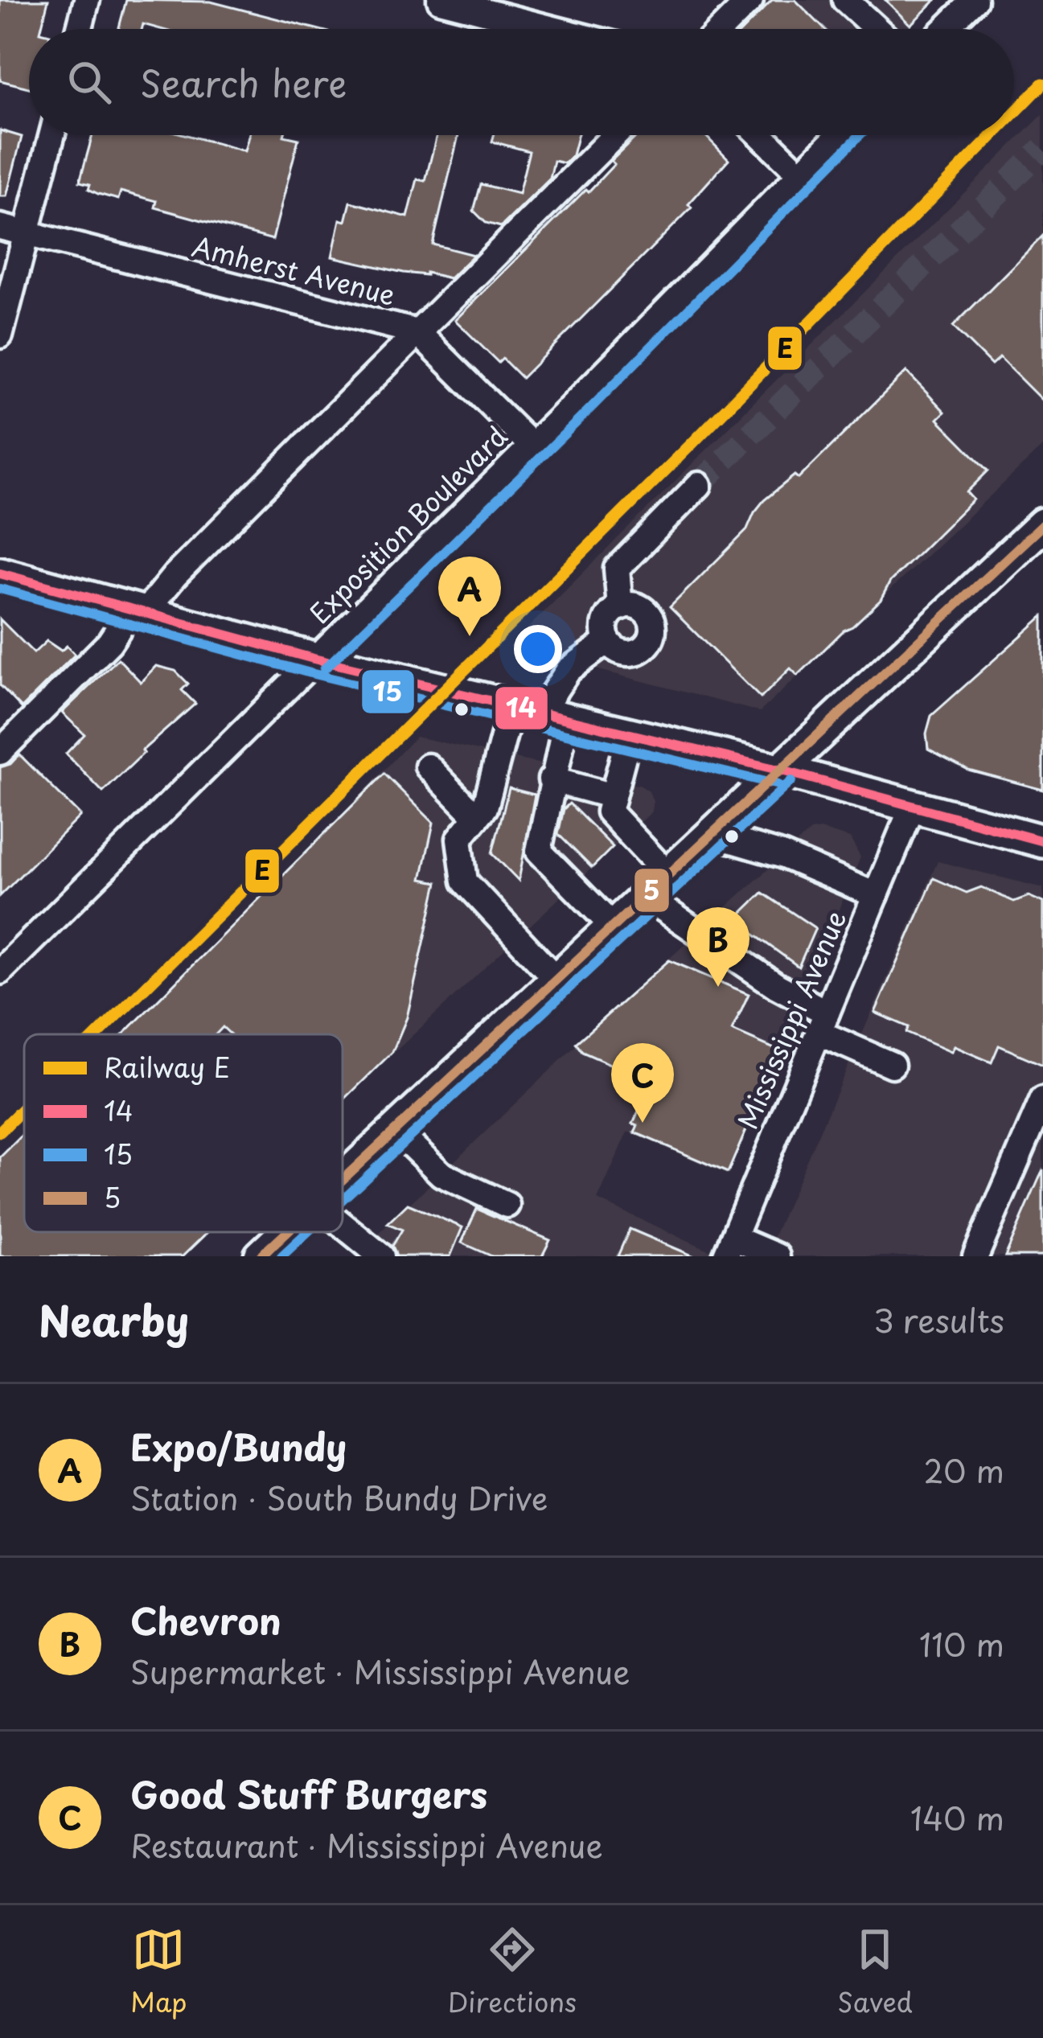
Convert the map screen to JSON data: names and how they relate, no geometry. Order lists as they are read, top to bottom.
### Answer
{
  "streets": {
    "street": ["Amherst Avenue", "Exposition Boulevard", "Mississippi Avenue"]
  },
  "crossings": [
    ["Amherst Avenue", "Exposition Boulevard"]
  ],
  "lines": [
    "rail line E",
    "transit line 15",
    "transit line 5",
    "transit line 14"
  ],
  "legend": [
    "Railway E",
    "14",
    "15",
    "5"
  ],
  "page": {
    "search": "Search here",
    "pins": ["A", "B", "C"],
    "heading": ["Nearby", "3 results"],
    "list": [
      {
        "mark": "A",
        "name": "Expo/Bundy",
        "note": "Station · South Bundy Drive",
        "value": "20 m"
      },
      {
        "mark": "B",
        "name": "Chevron",
        "note": "Supermarket · Mississippi Avenue",
        "value": "110 m"
      },
      {
        "mark": "C",
        "name": "Good Stuff Burgers",
        "note": "Restaurant · Mississippi Avenue",
        "value": "140 m"
      }
    ],
    "nav": ["Map", "Directions", "Saved"]
  }
}
